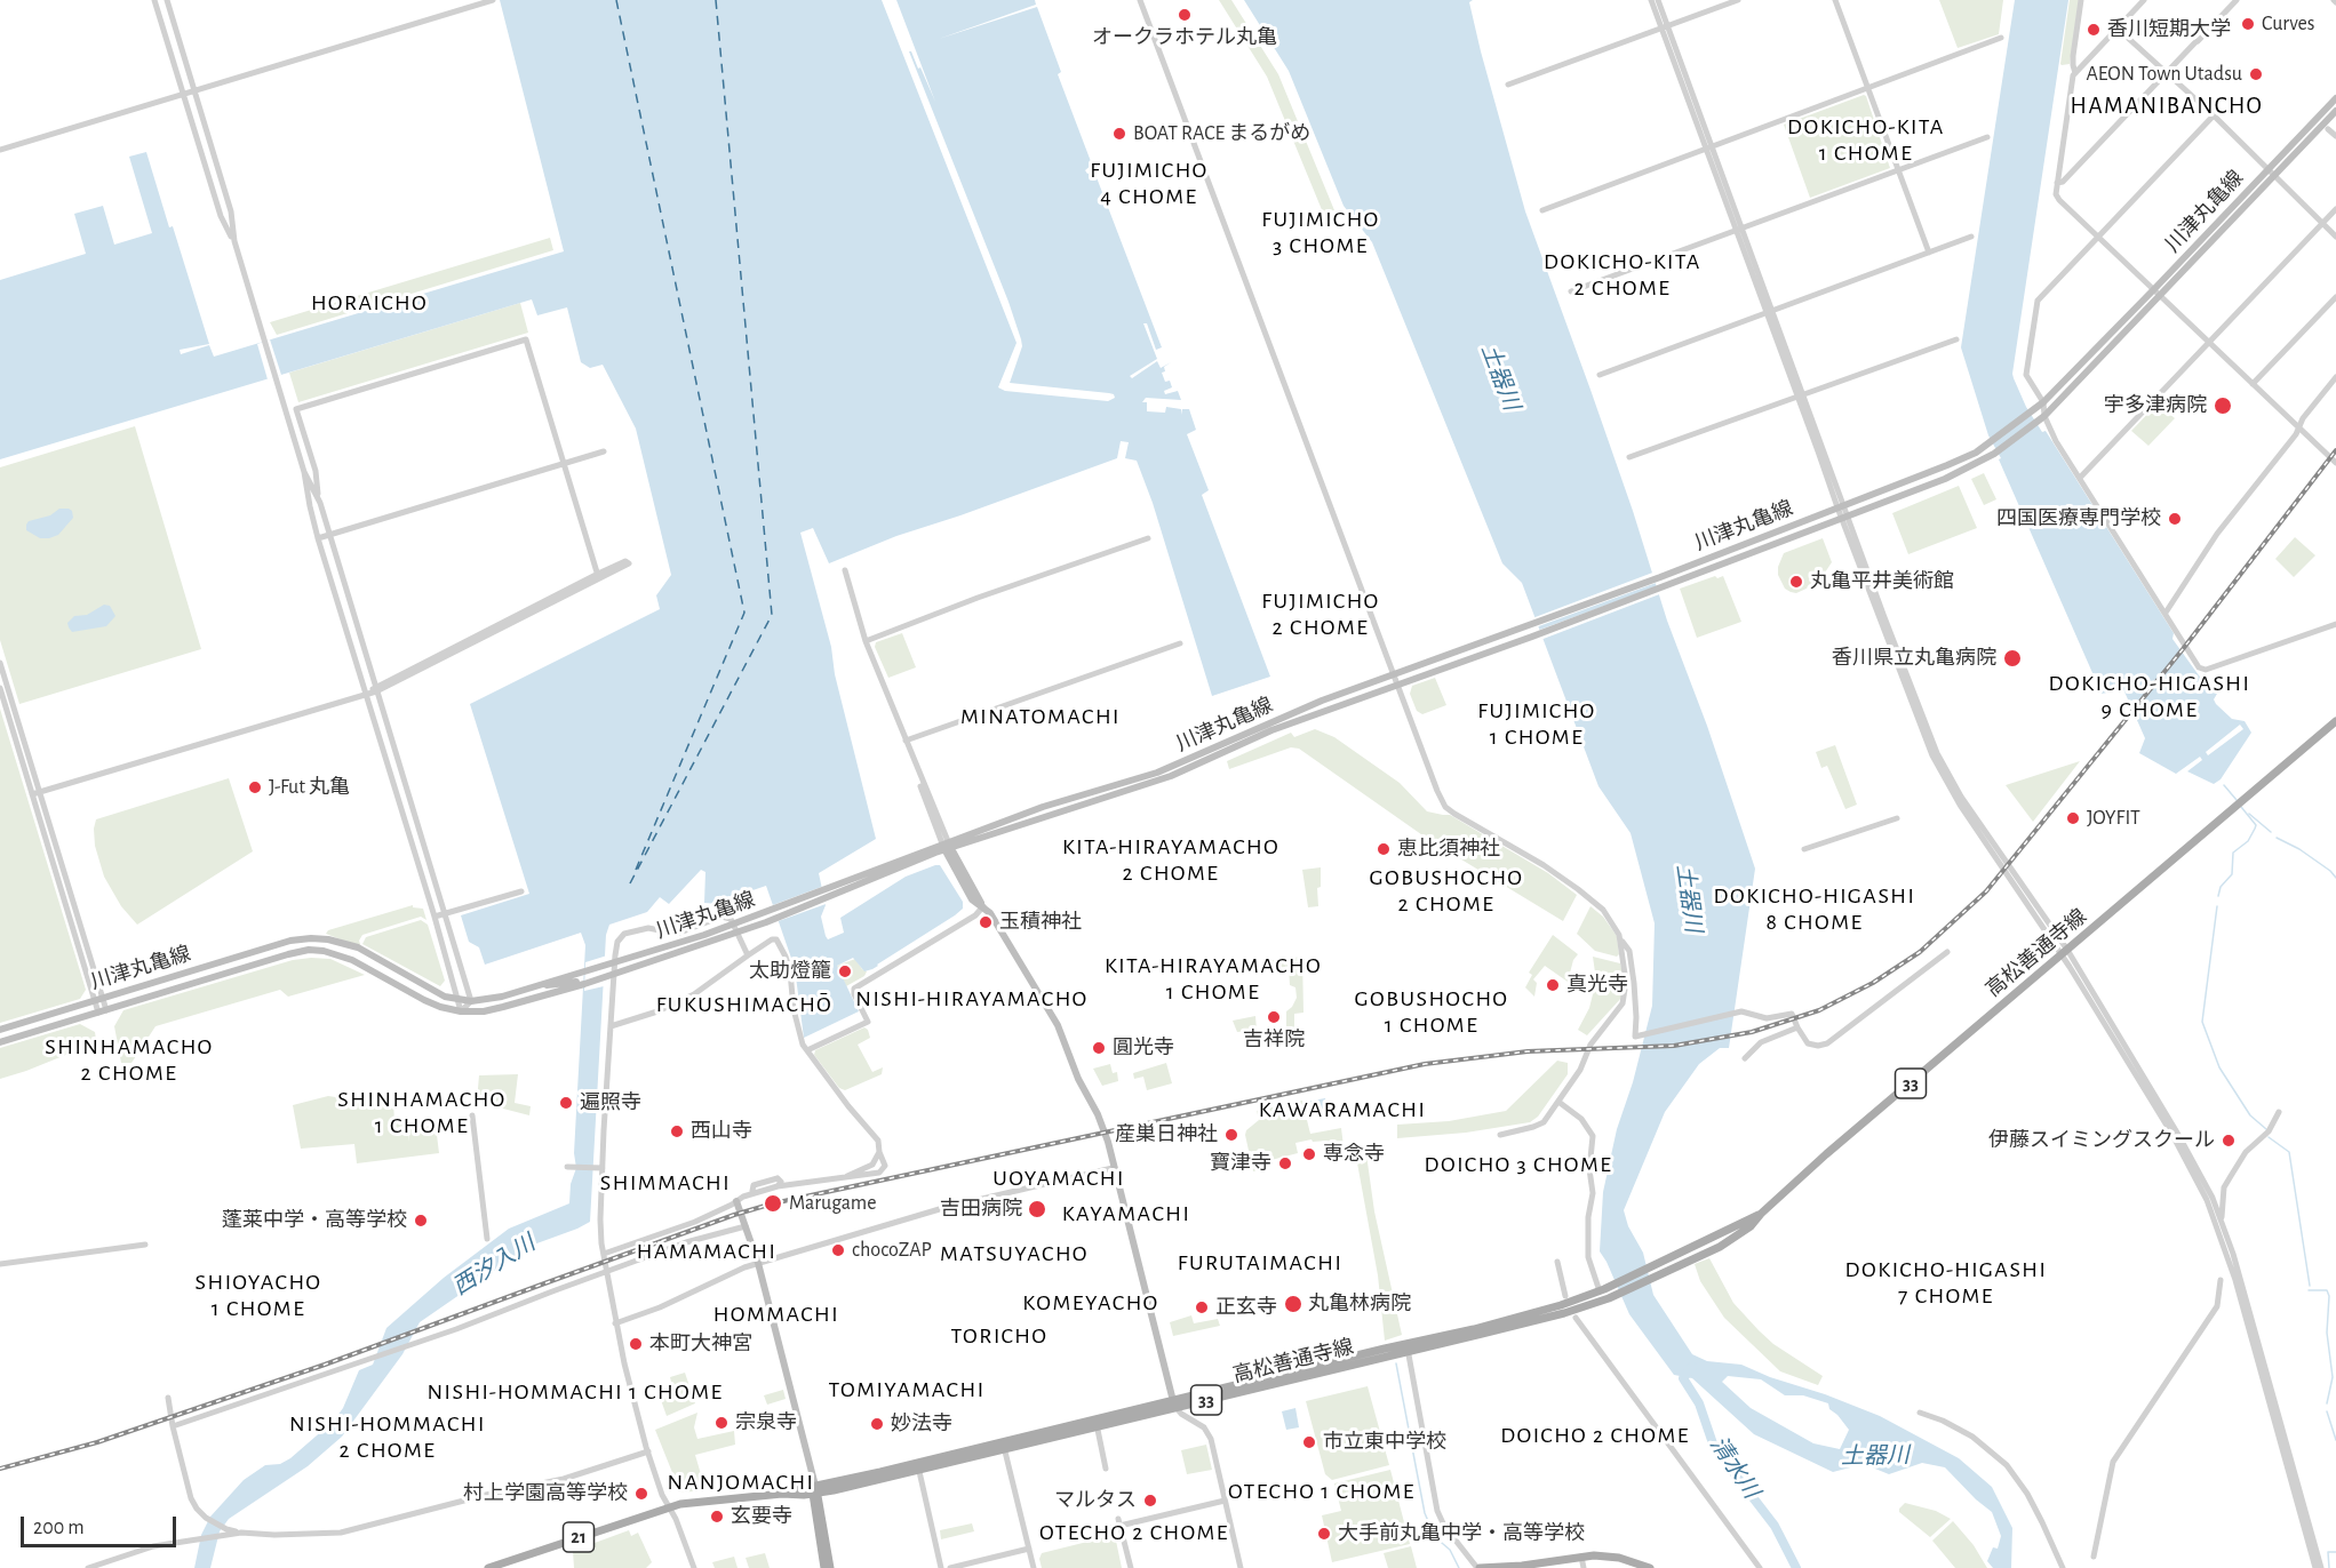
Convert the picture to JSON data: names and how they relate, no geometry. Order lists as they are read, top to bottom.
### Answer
{
  "streets": {
    "main road": [
      "川津丸亀線",
      "高松善通寺線",
      "33",
      "21"
    ]
  },
  "crossings": [
    ["高松善通寺線", "21"]
  ],
  "districts": [
    "HAMANIBANCHO",
    "DOKICHO-KITA 1 CHOME",
    "FUJIMICHO 4 CHOME",
    "FUJIMICHO 3 CHOME",
    "DOKICHO-KITA 2 CHOME",
    "HORAICHO",
    "FUJIMICHO 2 CHOME",
    "DOKICHO-HIGASHI 9 CHOME",
    "FUJIMICHO 1 CHOME",
    "MINATOMACHI",
    "KITA-HIRAYAMACHO 2 CHOME",
    "GOBUSHOCHO 2 CHOME",
    "DOKICHO-HIGASHI 8 CHOME",
    "KITA-HIRAYAMACHO 1 CHOME",
    "NISHI-HIRAYAMACHO",
    "GOBUSHOCHO 1 CHOME",
    "FUKUSHIMACHŌ",
    "SHINHAMACHO 2 CHOME",
    "SHINHAMACHO 1 CHOME",
    "KAWARAMACHI",
    "DOICHO 3 CHOME",
    "UOYAMACHI",
    "SHIMMACHI",
    "KAYAMACHI",
    "HAMAMACHI",
    "MATSUYACHO",
    "FURUTAIMACHI",
    "DOKICHO-HIGASHI 7 CHOME",
    "SHIOYACHO 1 CHOME",
    "KOMEYACHO",
    "HOMMACHI",
    "TORICHO",
    "TOMIYAMACHI",
    "NISHI-HOMMACHI 1 CHOME",
    "NISHI-HOMMACHI 2 CHOME",
    "DOICHO 2 CHOME",
    "NANJOMACHI",
    "OTECHO 1 CHOME",
    "OTECHO 2 CHOME"
  ],
  "water": ["土器川", "西汐入川", "清水川"],
  "places": [
    "オークラホテル丸亀",
    "Curves",
    "香川短期大学",
    "AEON Town Utadsu",
    "BOAT RACE まるがめ",
    "宇多津病院",
    "四国医療専門学校",
    "丸亀平井美術館",
    "香川県立丸亀病院",
    "J-Fut 丸亀",
    "JOYFIT",
    "恵比須神社",
    "玉積神社",
    "太助燈籠",
    "真光寺",
    "吉祥院",
    "圓光寺",
    "遍照寺",
    "西山寺",
    "産巣日神社",
    "伊藤スイミングスクール",
    "専念寺",
    "寶津寺",
    "Marugame",
    "吉田病院",
    "蓬莱中学・高等学校",
    "chocoZAP",
    "丸亀林病院",
    "正玄寺",
    "本町大神宮",
    "宗泉寺",
    "妙法寺",
    "市立東中学校",
    "村上学園高等学校",
    "マルタス",
    "玄要寺",
    "大手前丸亀中学・高等学校"
  ],
  "scale_bar": "200 m"
}
